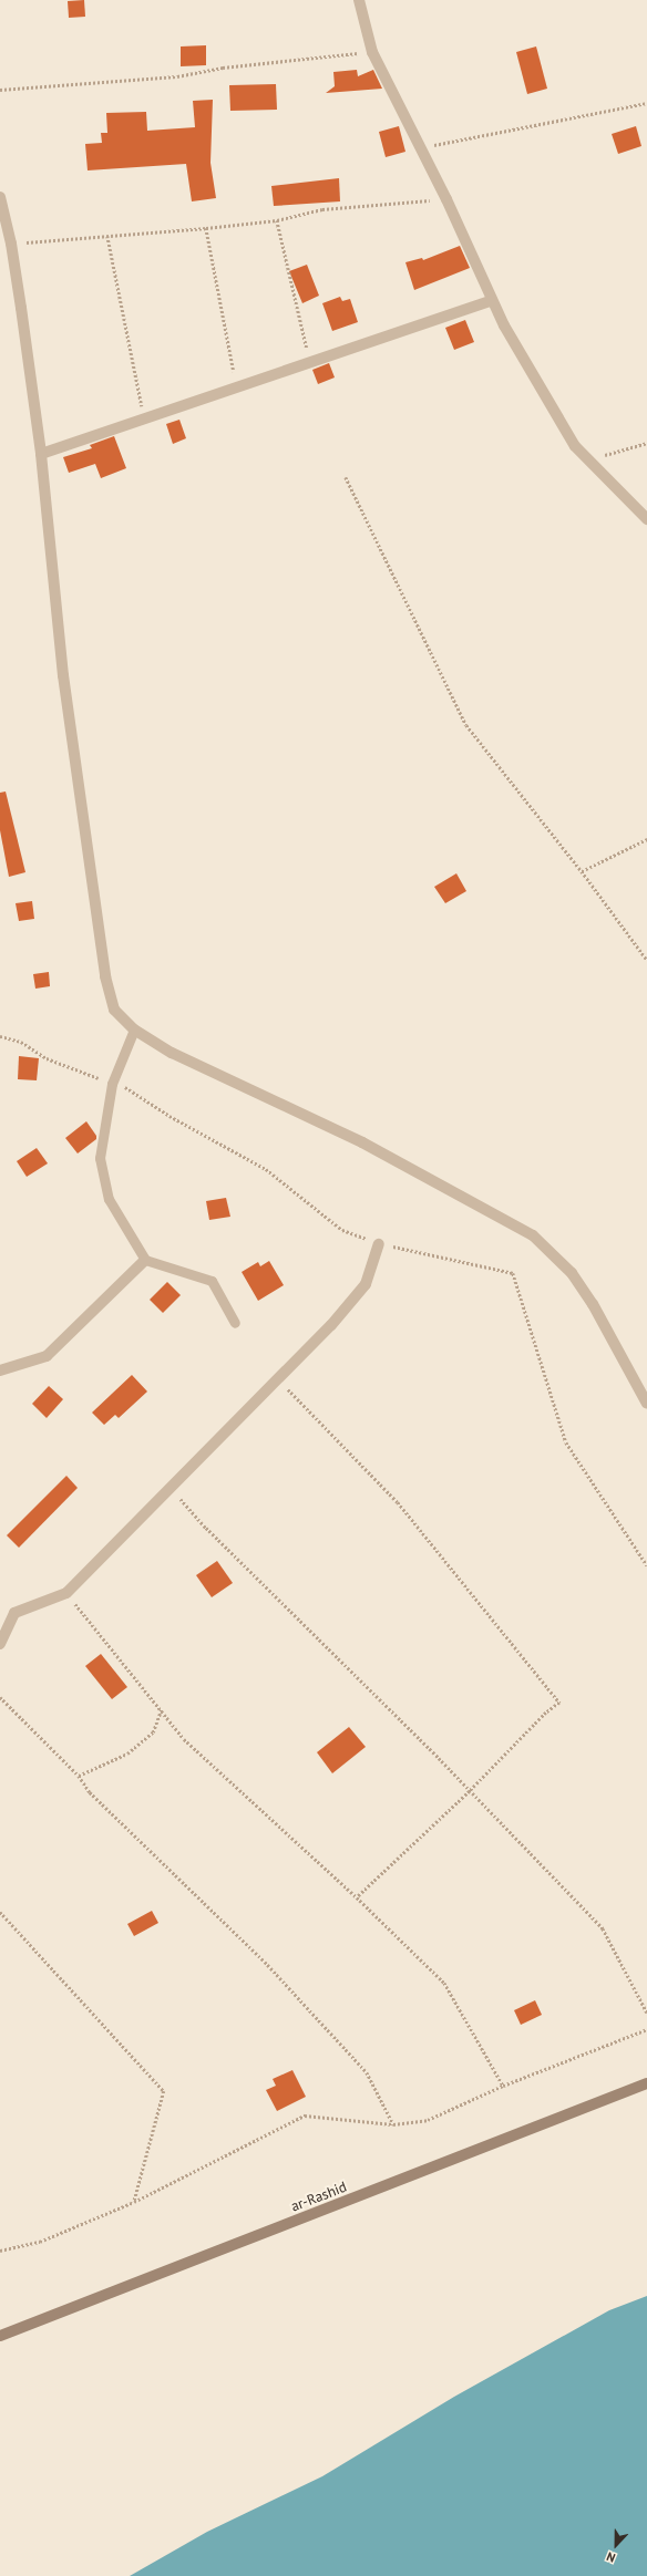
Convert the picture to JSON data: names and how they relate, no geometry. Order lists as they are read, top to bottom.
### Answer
{
  "streets": {
    "main road": ["ar-Rashid"]
  },
  "north": "bottom"
}
